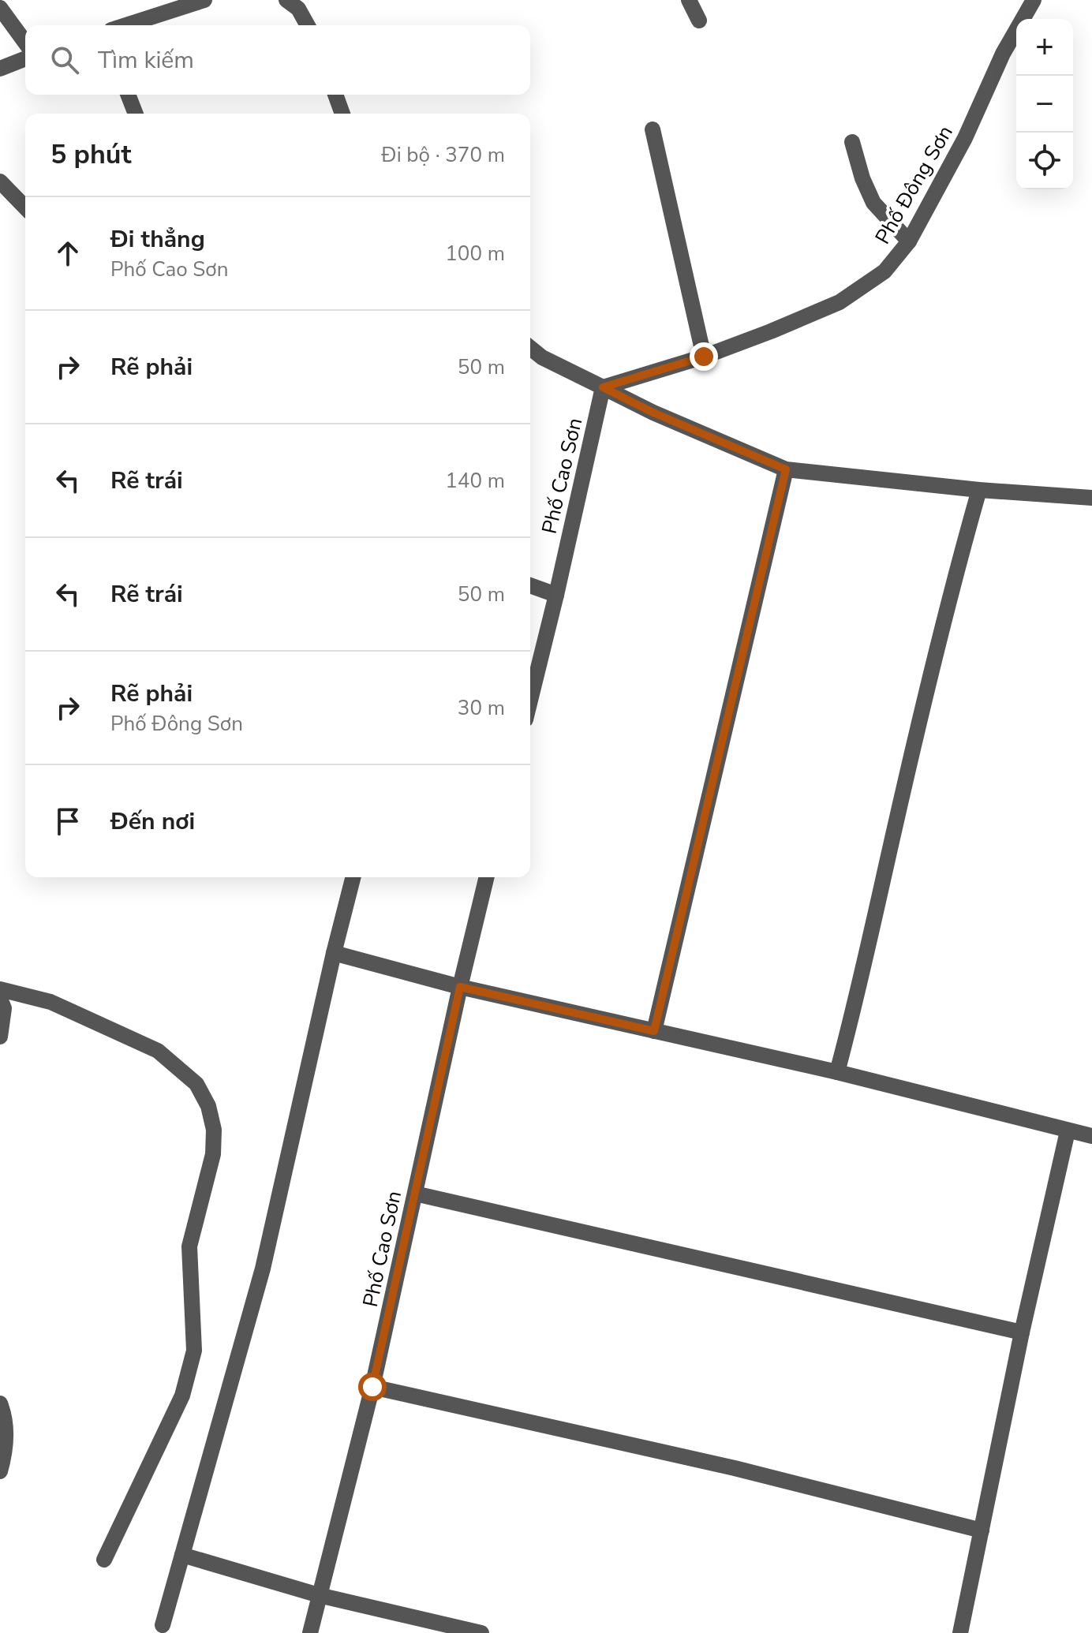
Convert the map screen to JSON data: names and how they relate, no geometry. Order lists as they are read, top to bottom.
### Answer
{
  "streets": {
    "street": ["Phố Đông Sơn", "Phố Cao Sơn"]
  },
  "crossings": [
    ["Phố Đông Sơn", "Phố Cao Sơn"]
  ],
  "page": {
    "map_buttons": ["+", "−"],
    "search": "Tìm kiếm",
    "heading": ["5 phút", "Đi bộ · 370 m"],
    "list": [
      ["Đi thẳng", "Phố Cao Sơn", "100 m"],
      ["Rẽ phải", "50 m"],
      ["Rẽ trái", "140 m"],
      ["Rẽ trái", "50 m"],
      ["Rẽ phải", "Phố Đông Sơn", "30 m"],
      "Đến nơi"
    ]
  }
}
